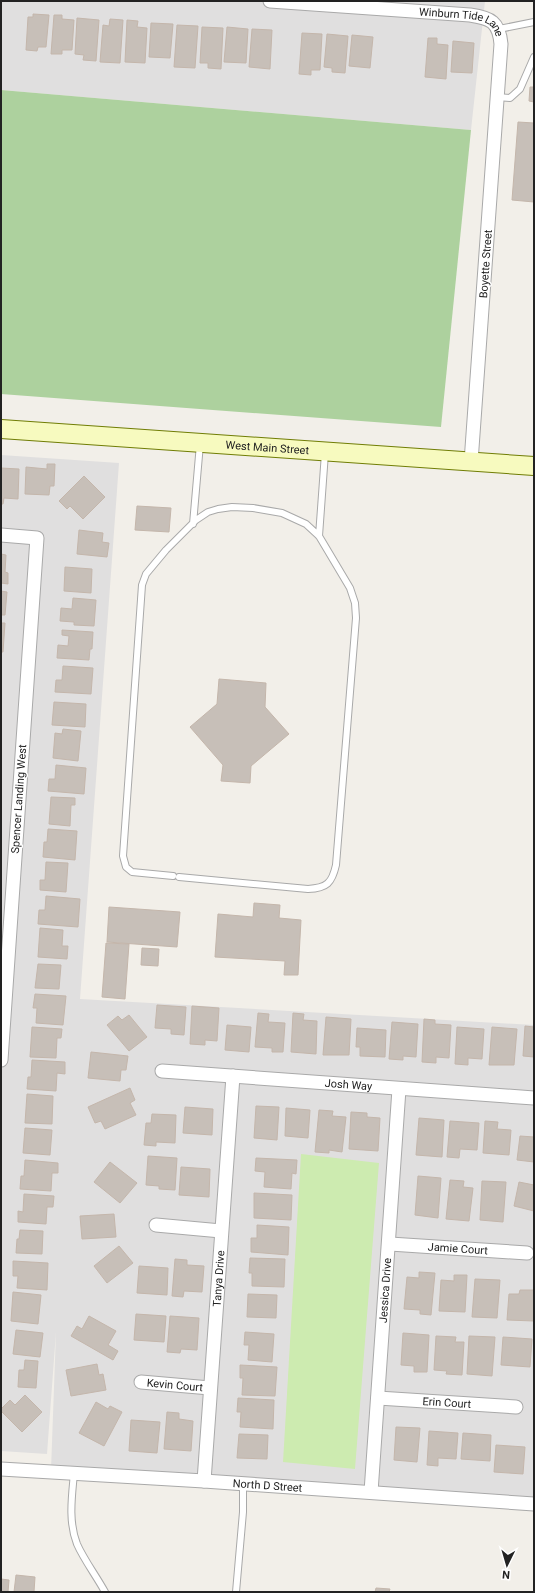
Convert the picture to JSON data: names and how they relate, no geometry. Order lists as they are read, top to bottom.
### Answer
{
  "streets": {
    "main road": ["West Main Street"],
    "street": [
      "Winburn Tide Lane",
      "Boyette Street",
      "Spencer Landing West",
      "Josh Way",
      "Jamie Court",
      "Tanya Drive",
      "Jessica Drive",
      "Kevin Court",
      "Erin Court",
      "North D Street"
    ]
  },
  "crossings": [
    ["Winburn Tide Lane", "Boyette Street"],
    ["Boyette Street", "West Main Street"],
    ["Josh Way", "Tanya Drive"],
    ["Josh Way", "Jessica Drive"],
    ["Jamie Court", "Jessica Drive"],
    ["Tanya Drive", "Kevin Court"],
    ["Tanya Drive", "North D Street"],
    ["Jessica Drive", "Erin Court"],
    ["Jessica Drive", "North D Street"]
  ],
  "north": "bottom"
}
